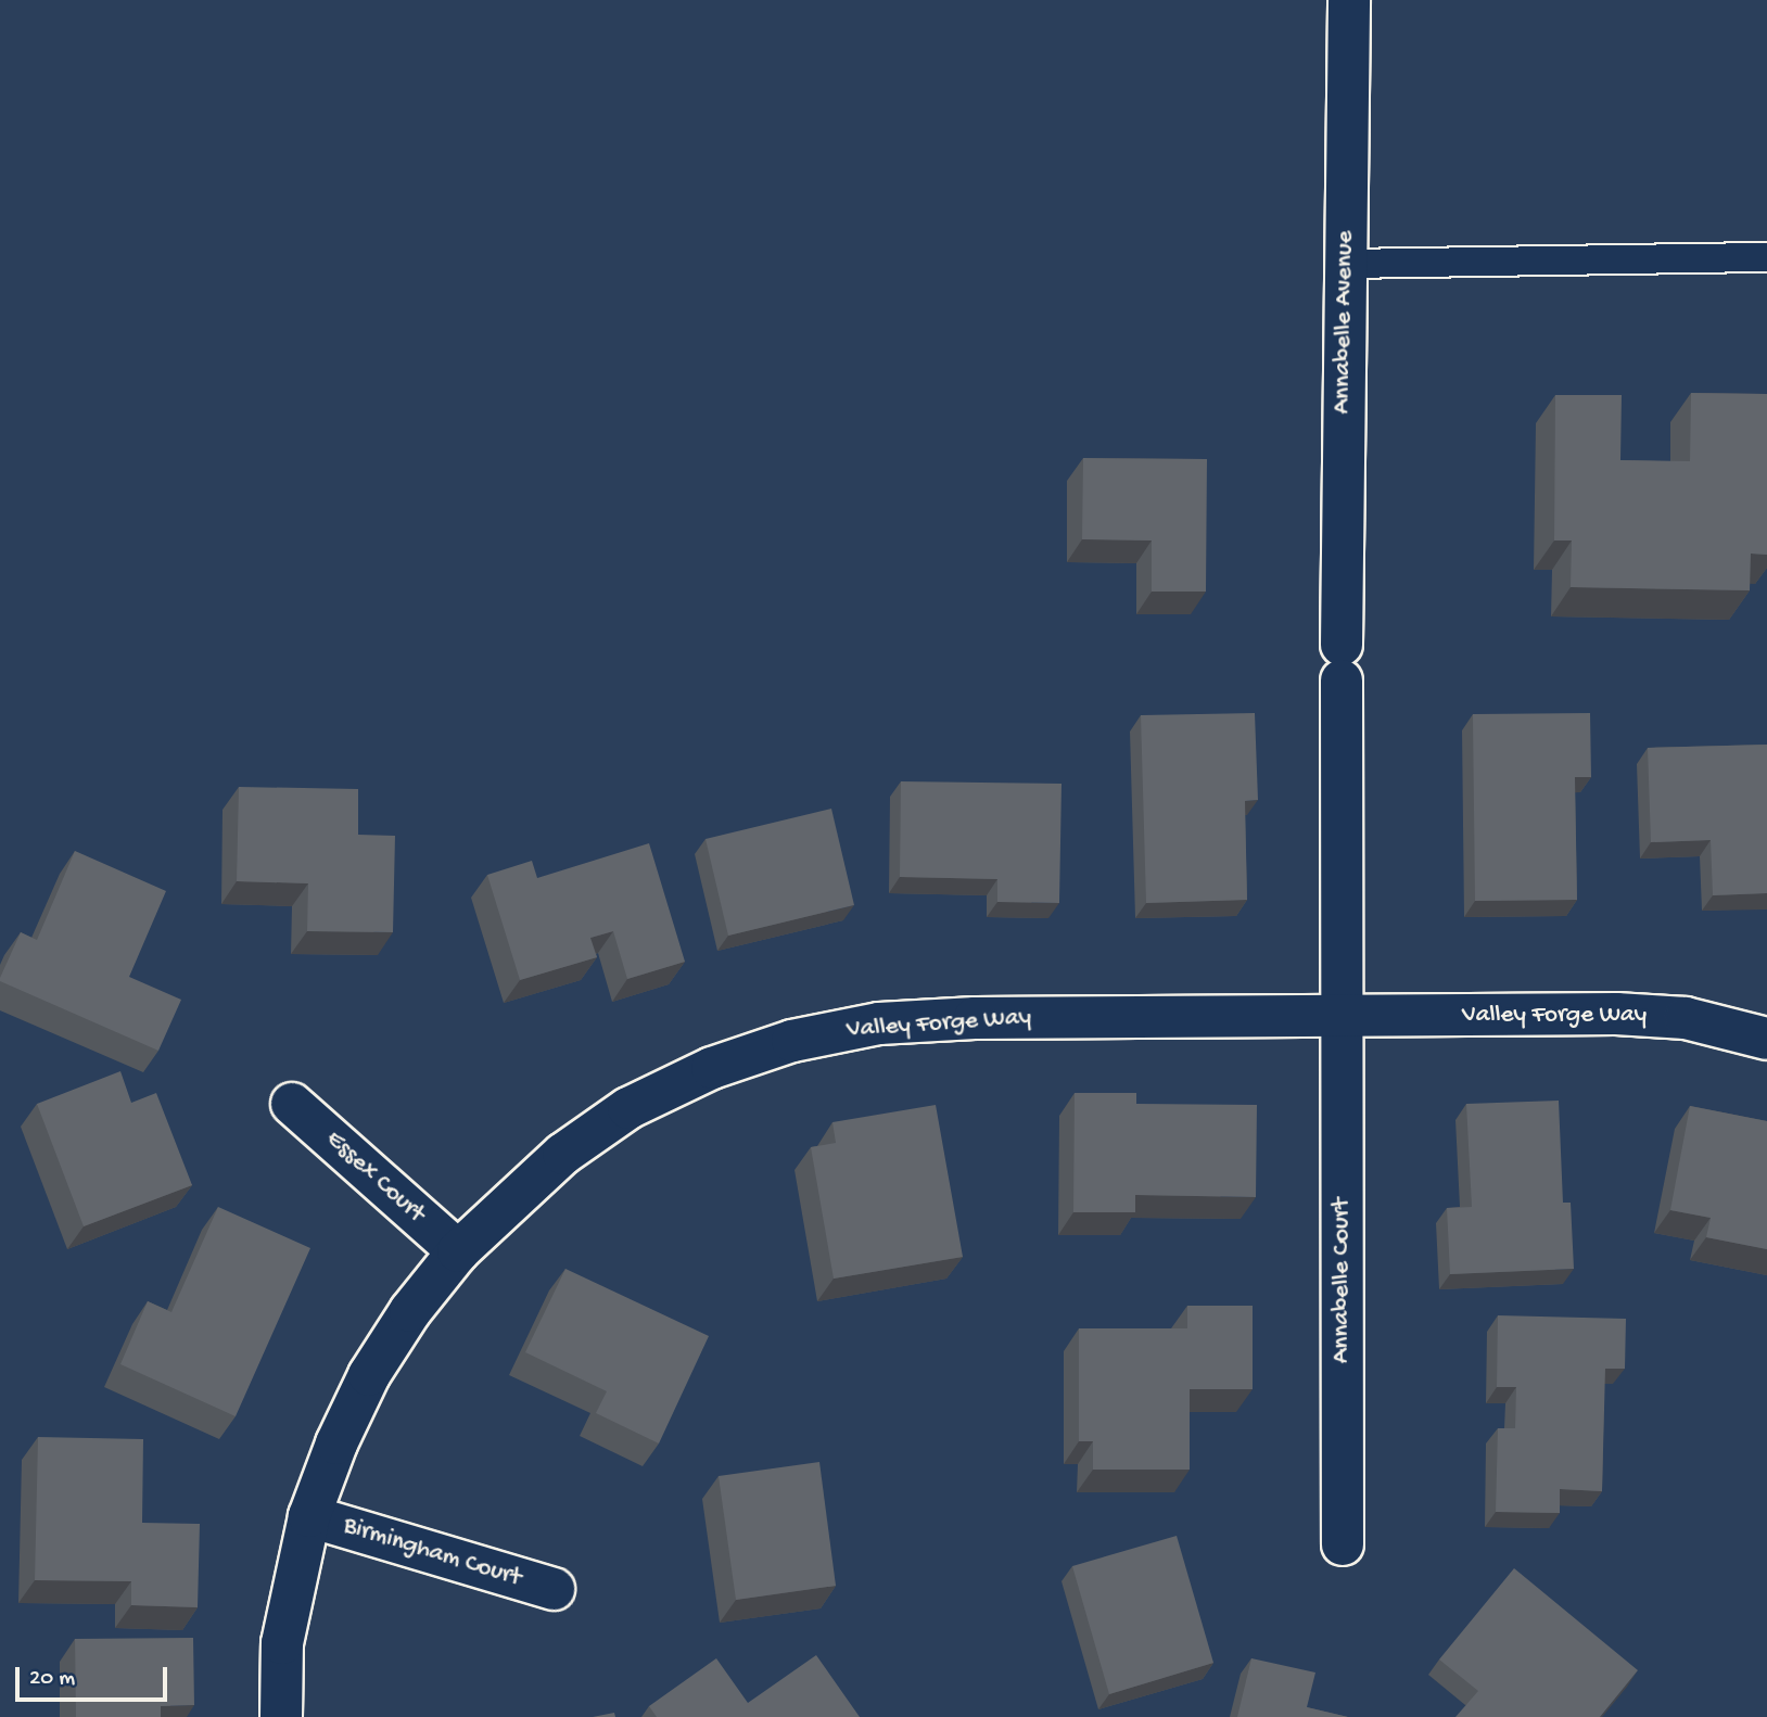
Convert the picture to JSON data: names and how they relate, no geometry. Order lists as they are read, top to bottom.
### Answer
{
  "streets": {
    "street": [
      "Annabelle Avenue",
      "Valley Forge Way",
      "Essex Court",
      "Annabelle Court",
      "Birmingham Court"
    ]
  },
  "crossings": [
    ["Annabelle Avenue", "Valley Forge Way"],
    ["Annabelle Avenue", "Annabelle Court"],
    ["Valley Forge Way", "Essex Court"],
    ["Valley Forge Way", "Annabelle Court"],
    ["Valley Forge Way", "Birmingham Court"]
  ],
  "scale_bar": "20 m"
}
